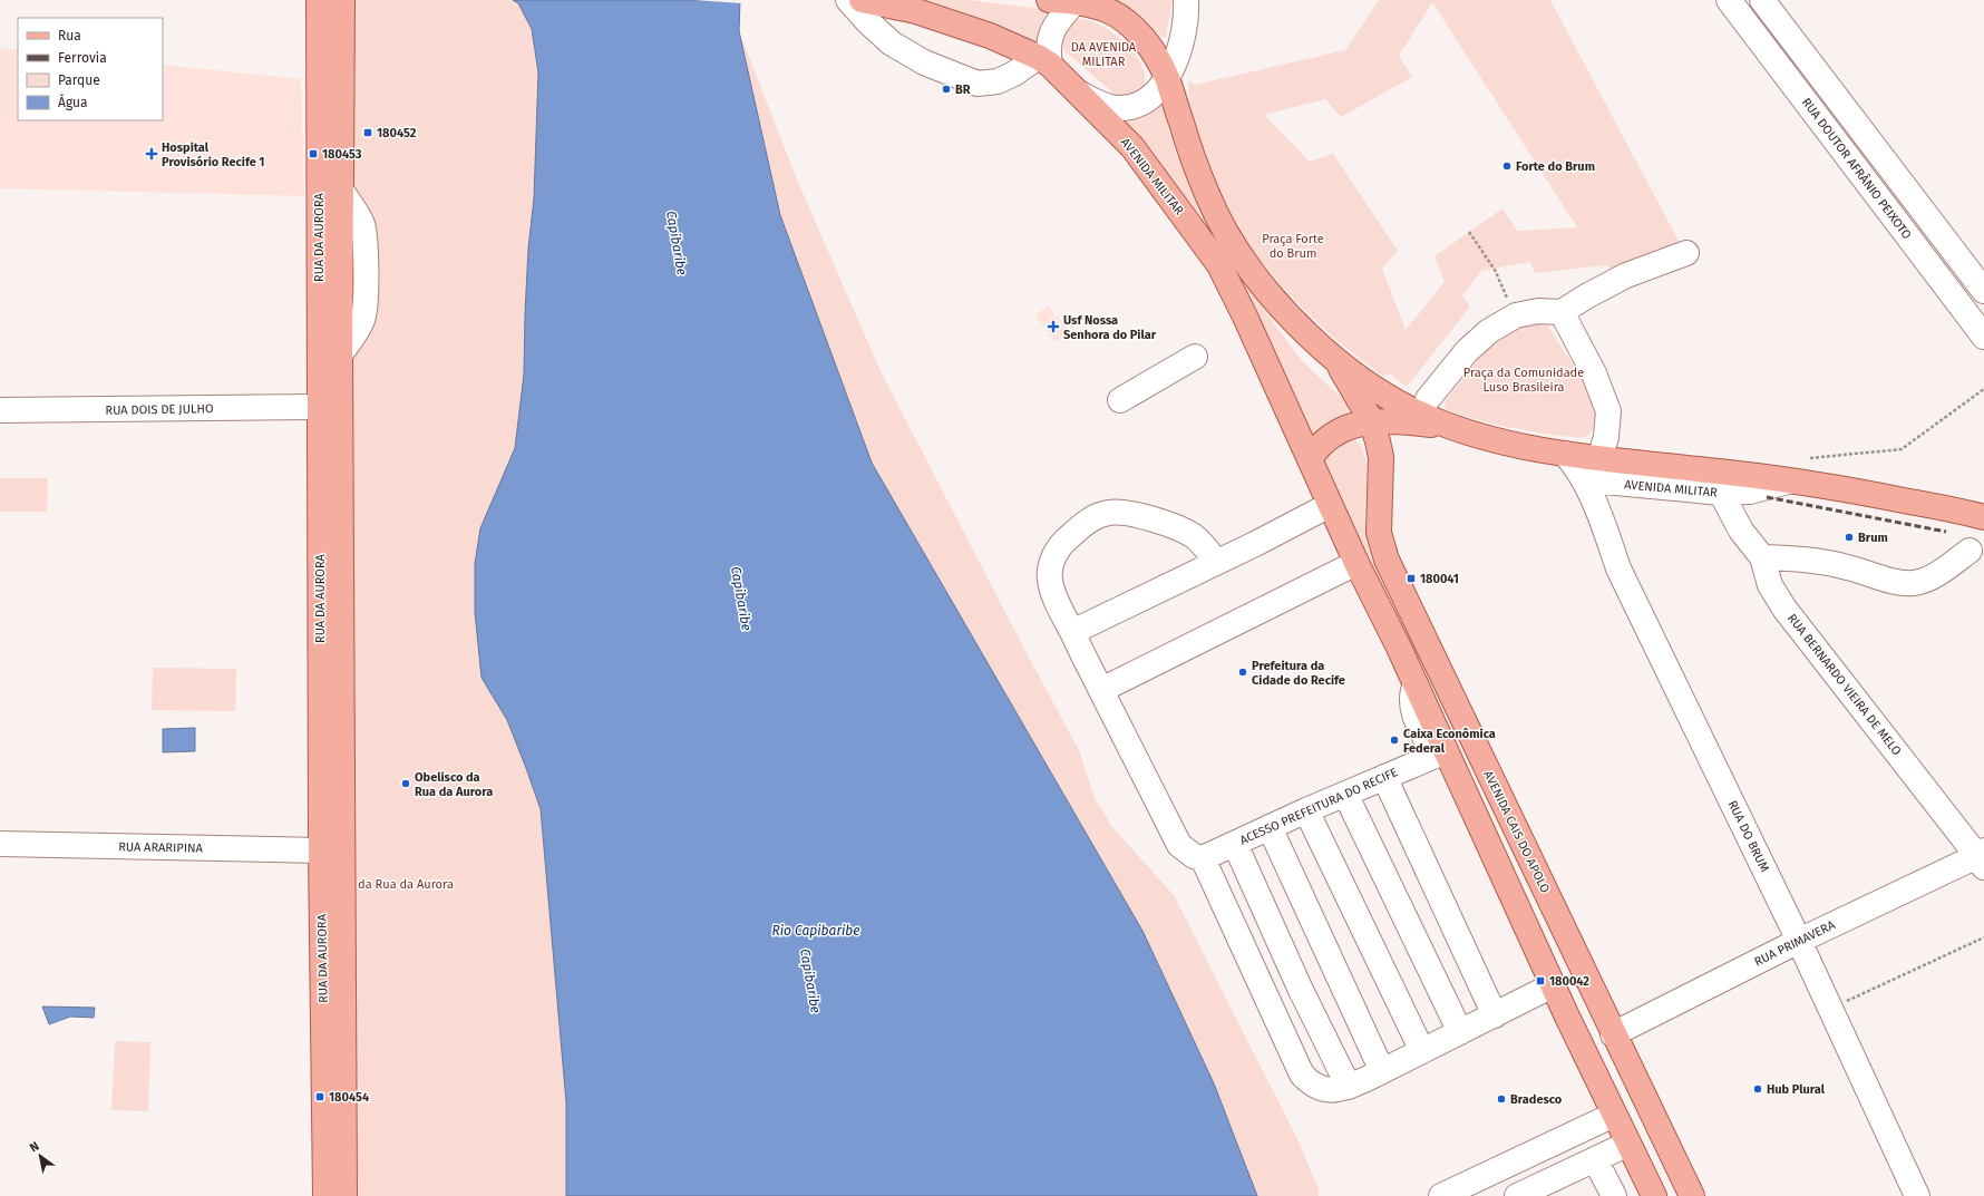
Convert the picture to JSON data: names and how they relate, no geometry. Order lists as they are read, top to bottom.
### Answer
{
  "streets": {
    "main road": ["AVENIDA MILITAR", "RUA DA AURORA", "AVENIDA CAIS DO APOLO"],
    "street": [
      "RUA DOUTOR AFRÂNIO PEIXOTO",
      "RUA DOIS DE JULHO",
      "RUA BERNARDO VIEIRA DE MELO",
      "ACESSO PREFEITURA DO RECIFE",
      "RUA DO BRUM",
      "RUA ARARIPINA",
      "RUA PRIMAVERA"
    ]
  },
  "crossings": [
    ["AVENIDA MILITAR", "RUA BERNARDO VIEIRA DE MELO"],
    ["AVENIDA MILITAR", "AVENIDA CAIS DO APOLO"],
    ["AVENIDA MILITAR", "RUA DO BRUM"],
    ["RUA DA AURORA", "RUA DOIS DE JULHO"],
    ["RUA DA AURORA", "RUA ARARIPINA"],
    ["RUA BERNARDO VIEIRA DE MELO", "RUA PRIMAVERA"],
    ["AVENIDA CAIS DO APOLO", "RUA PRIMAVERA"],
    ["RUA DO BRUM", "RUA PRIMAVERA"]
  ],
  "water": ["Capibaribe", "Rio Capibaribe"],
  "parks": [
    "DA AVENIDA MILITAR",
    "Praça Forte do Brum",
    "Praça da Comunidade Luso Brasileira",
    "da Rua da Aurora"
  ],
  "places": {
    "other": [
      "BR",
      "Forte do Brum",
      "Brum",
      "Prefeitura da Cidade do Recife",
      "Caixa Econômica Federal",
      "Obelisco da Rua da Aurora",
      "Hub Plural",
      "Bradesco"
    ],
    "transit": [
      "180452",
      "180453",
      "180041",
      "180042",
      "180454"
    ],
    "health": ["Hospital Provisório Recife 1", "Usf Nossa Senhora do Pilar"]
  },
  "legend": [
    "Rua",
    "Ferrovia",
    "Parque",
    "Água"
  ],
  "north": "top left"
}
